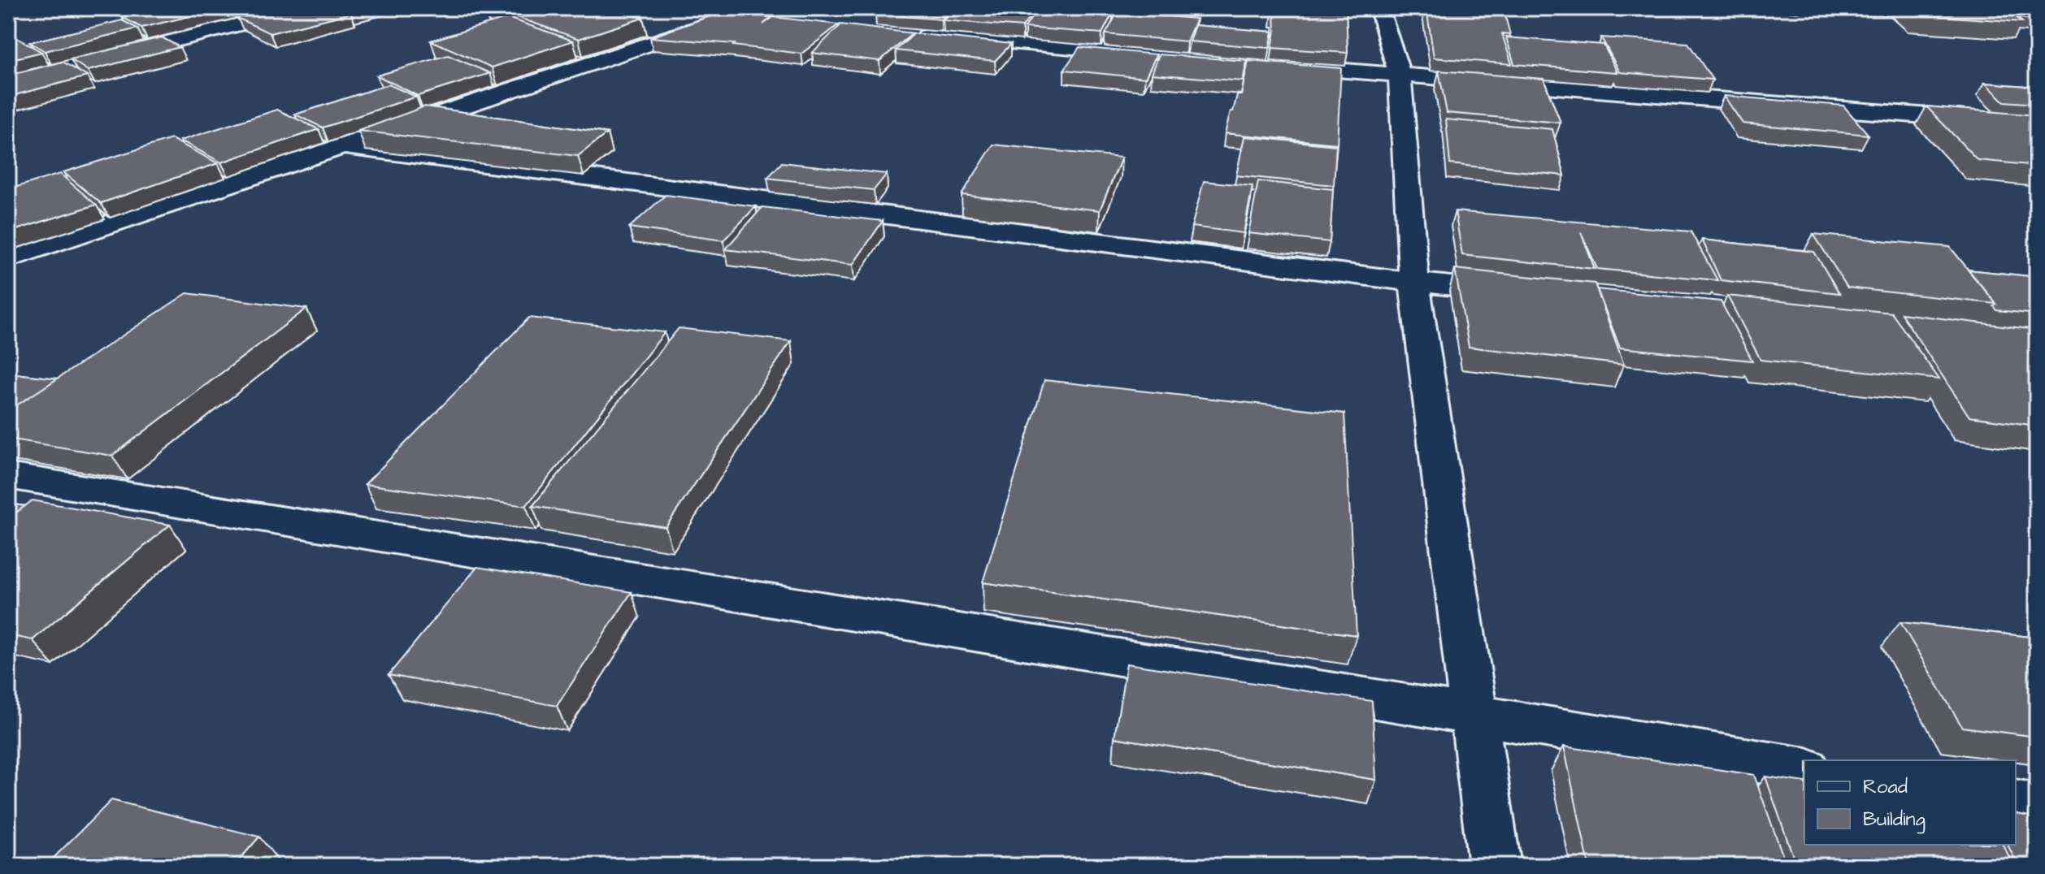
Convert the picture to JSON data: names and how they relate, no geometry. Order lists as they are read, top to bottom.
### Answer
{
  "legend": ["Road", "Building"]
}
